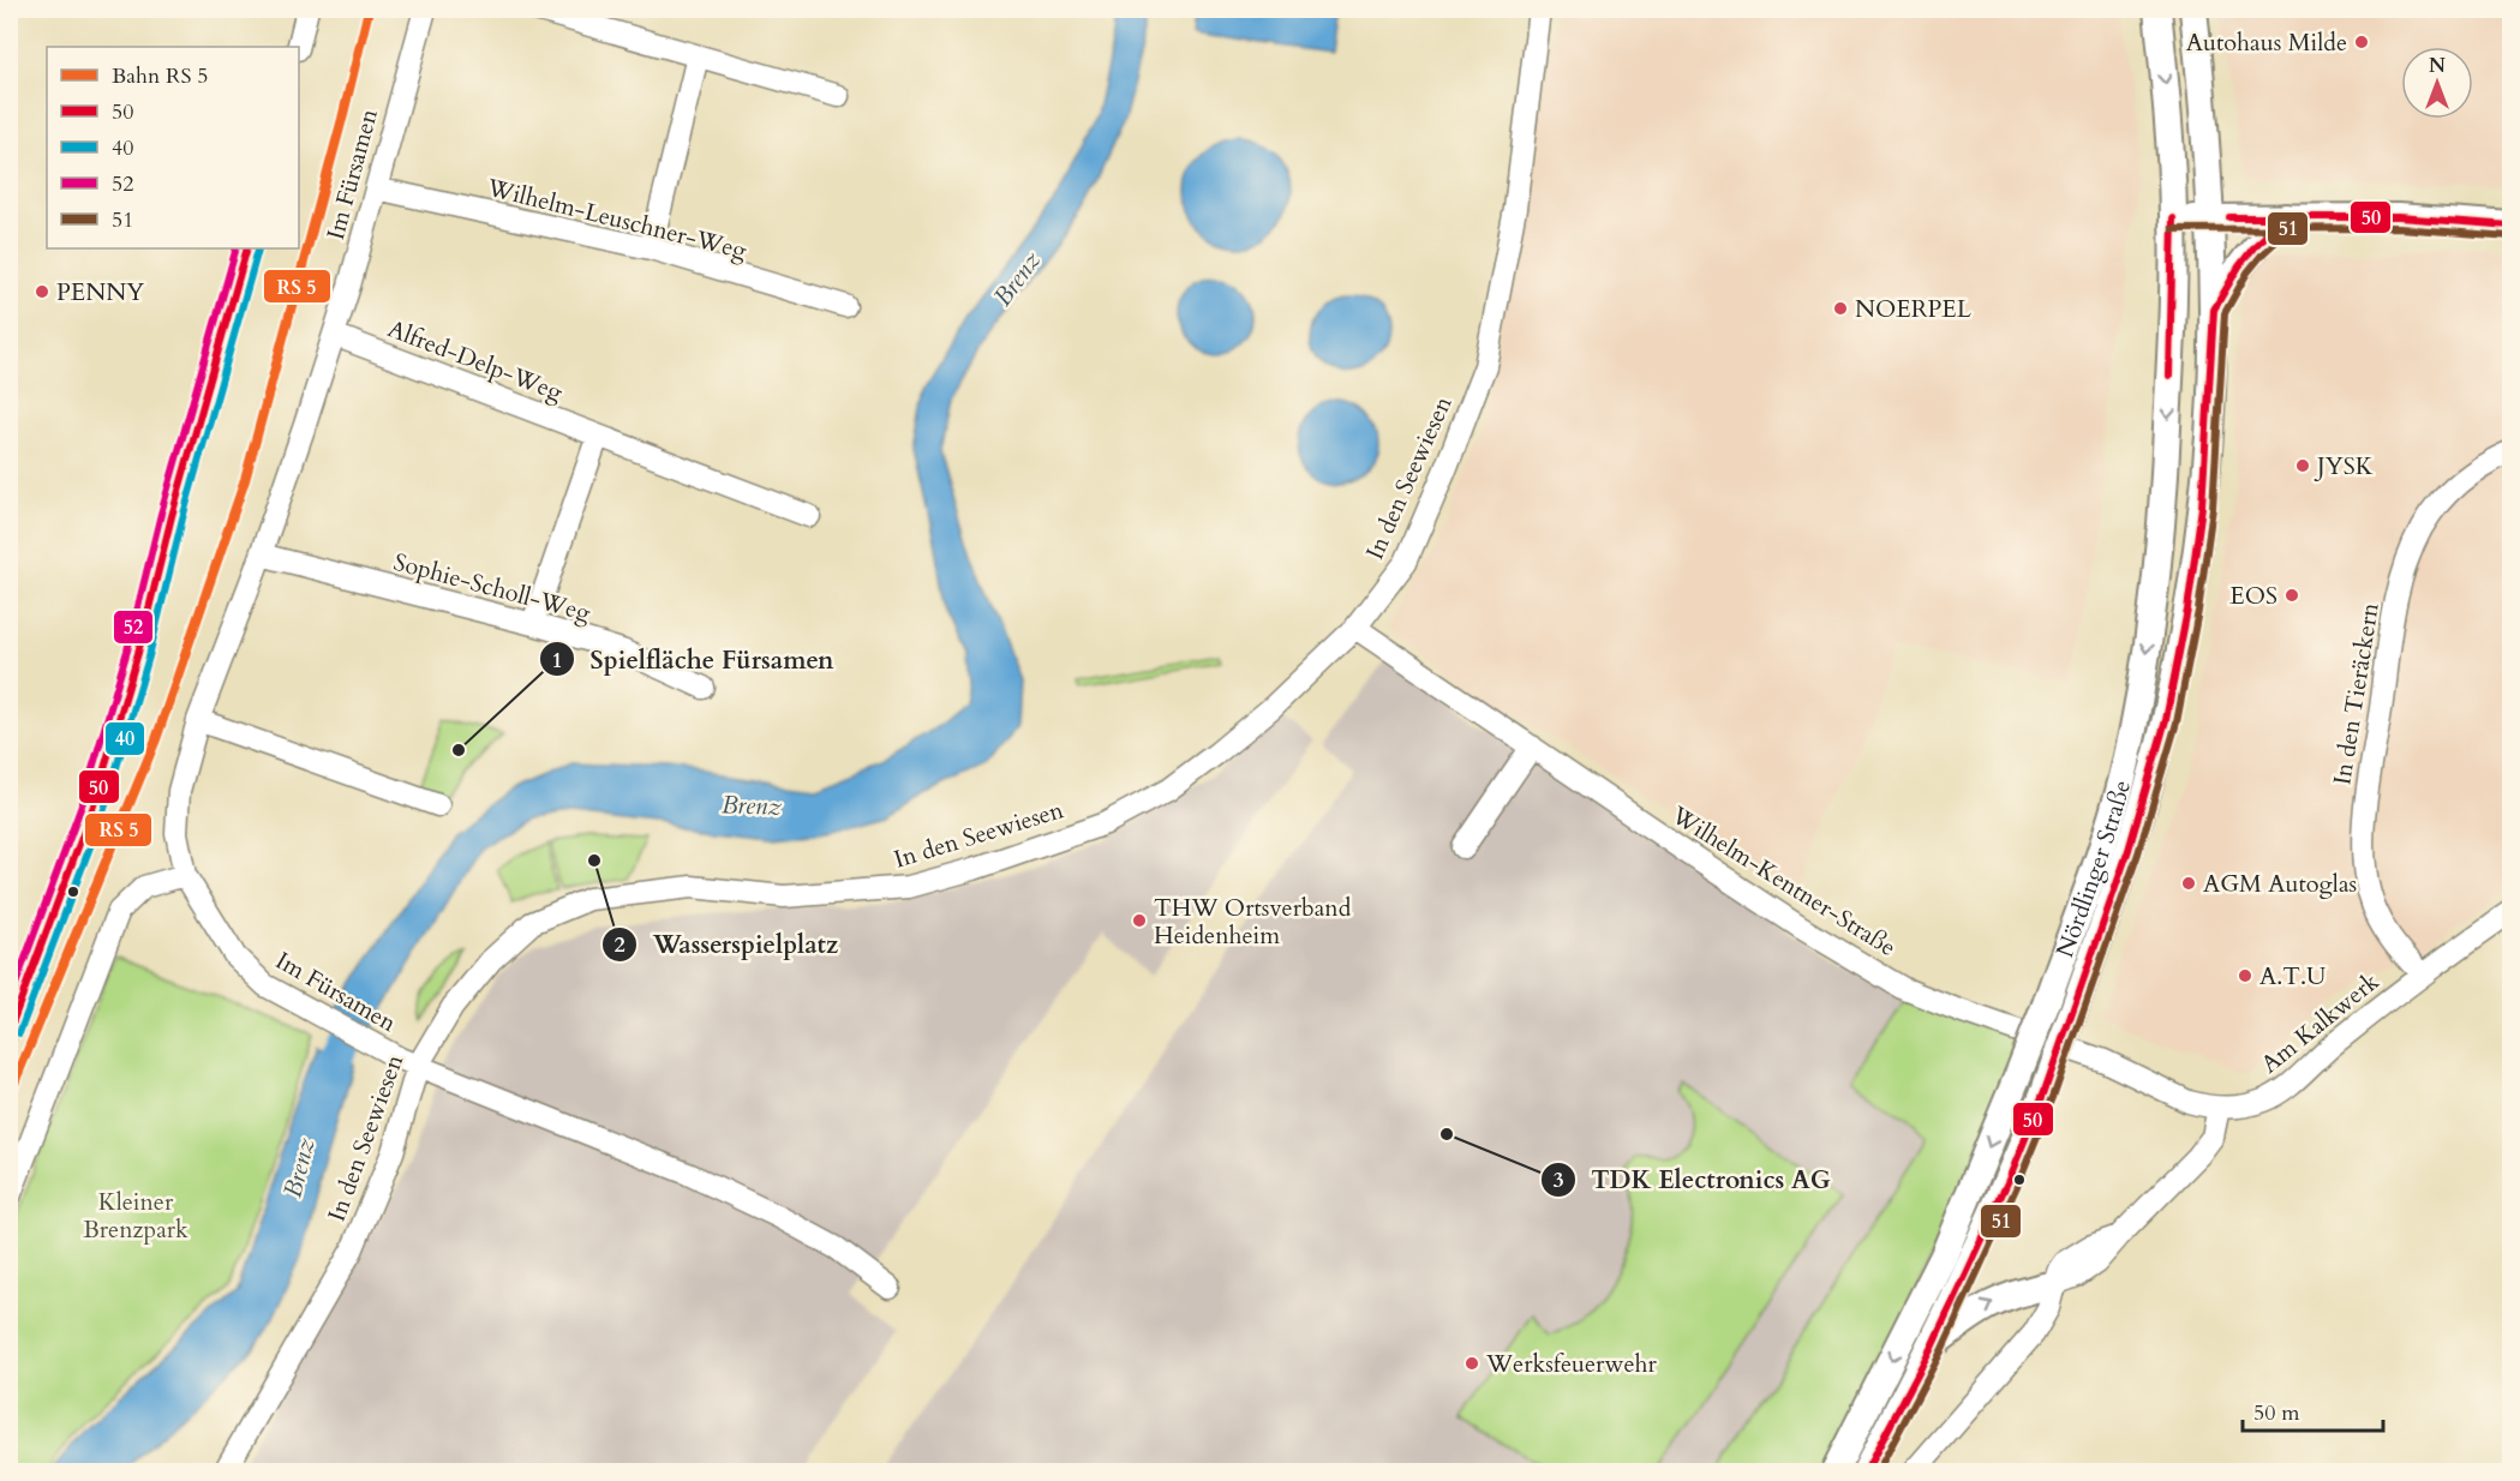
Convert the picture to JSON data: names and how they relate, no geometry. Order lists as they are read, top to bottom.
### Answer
{
  "streets": {
    "main road": ["Nördlinger Straße"],
    "street": [
      "Im Fürsamen",
      "Wilhelm-Leuschner-Weg",
      "Alfred-Delp-Weg",
      "In den Seewiesen",
      "Sophie-Scholl-Weg",
      "In den Tieräckern",
      "Wilhelm-Kentner-Straße",
      "Am Kalkwerk"
    ]
  },
  "crossings": [
    ["Im Fürsamen", "Wilhelm-Leuschner-Weg"],
    ["Im Fürsamen", "Alfred-Delp-Weg"],
    ["Im Fürsamen", "In den Seewiesen"],
    ["Im Fürsamen", "Sophie-Scholl-Weg"],
    ["In den Seewiesen", "Wilhelm-Kentner-Straße"],
    ["In den Tieräckern", "Am Kalkwerk"],
    ["Wilhelm-Kentner-Straße", "Am Kalkwerk"]
  ],
  "water": ["Brenz"],
  "parks": ["Kleiner Brenzpark"],
  "places": [
    "Autohaus Milde",
    "PENNY",
    "NOERPEL",
    "JYSK",
    "EOS",
    "Spielfläche Fürsamen",
    "Wasserspielplatz",
    "AGM Autoglas",
    "THW Ortsverband Heidenheim",
    "A.T.U",
    "TDK Electronics AG",
    "Werksfeuerwehr"
  ],
  "lines": [
    "transit line 50",
    "transit line 51",
    "transit line 52",
    "transit line 40"
  ],
  "legend": [
    "Bahn RS 5",
    "50",
    "40",
    "52",
    "51"
  ],
  "scale_bar": "50 m",
  "north": "top"
}
